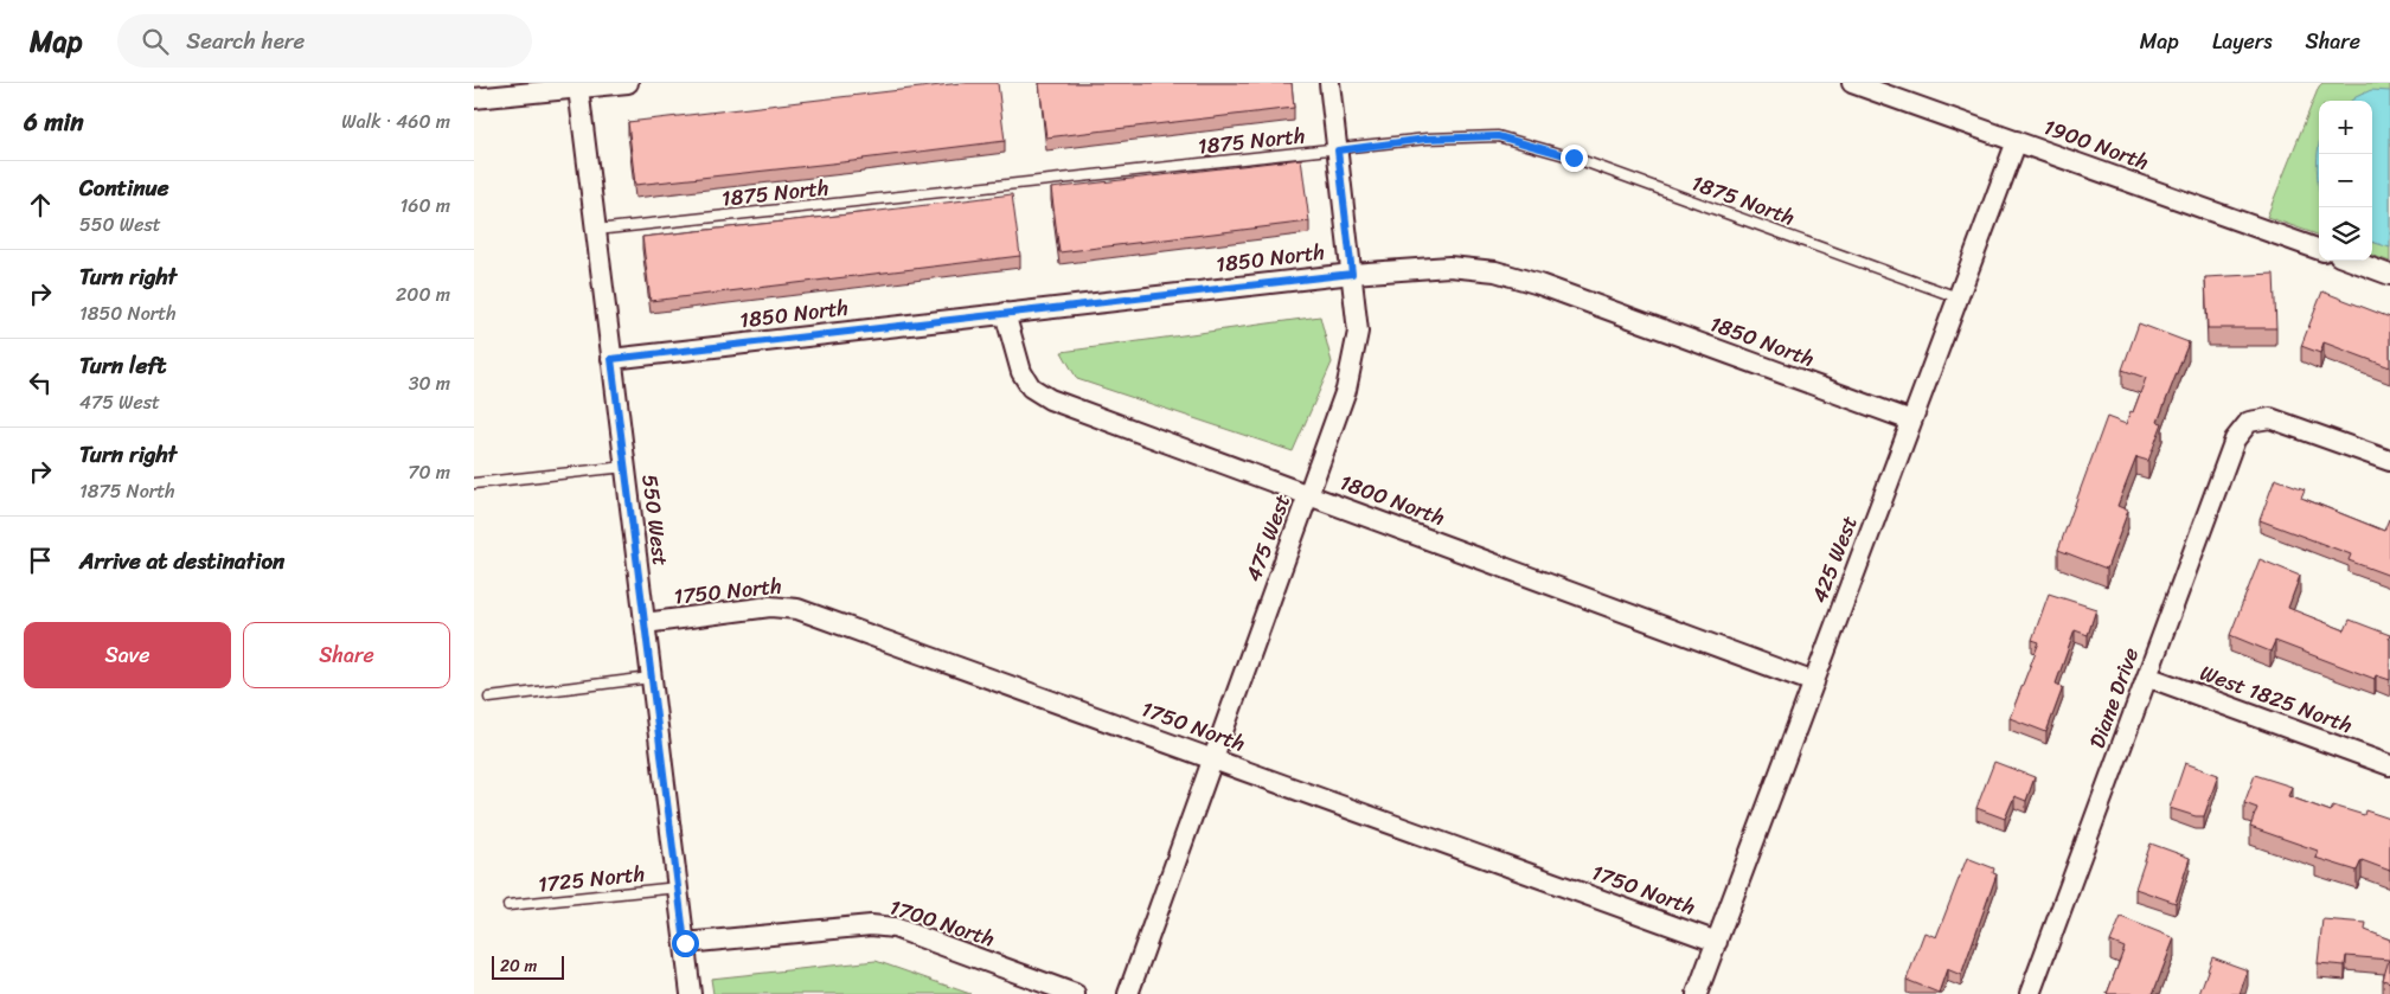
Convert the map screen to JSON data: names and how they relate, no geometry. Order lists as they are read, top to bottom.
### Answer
{
  "streets": {
    "street": [
      "1900 North",
      "1850 North",
      "1800 North",
      "550 West",
      "475 West",
      "425 West",
      "1750 North",
      "Diane Drive",
      "West 1825 North",
      "1700 North"
    ],
    "lane": ["1875 North", "1725 North"]
  },
  "crossings": [
    ["1875 North", "550 West"],
    ["1875 North", "475 West"],
    ["1875 North", "425 West"],
    ["1900 North", "425 West"],
    ["1850 North", "1800 North"],
    ["1850 North", "550 West"],
    ["1850 North", "475 West"],
    ["1850 North", "425 West"],
    ["1800 North", "475 West"],
    ["1800 North", "425 West"],
    ["550 West", "1750 North"],
    ["550 West", "1725 North"],
    ["550 West", "1700 North"],
    ["475 West", "1750 North"],
    ["425 West", "1750 North"],
    ["Diane Drive", "West 1825 North"]
  ],
  "scale_bar": "20 m",
  "page": {
    "header": "Map",
    "search": "Search here",
    "nav": ["Map", "Layers", "Share"],
    "heading": ["6 min", "Walk · 460 m"],
    "map_buttons": ["+", "−"],
    "list": [
      ["Continue", "550 West", "160 m"],
      ["Turn right", "1850 North", "200 m"],
      ["Turn left", "475 West", "30 m"],
      ["Turn right", "1875 North", "70 m"],
      "Arrive at destination"
    ],
    "buttons": ["Save", "Share"],
    "scale": "20 m"
  }
}
